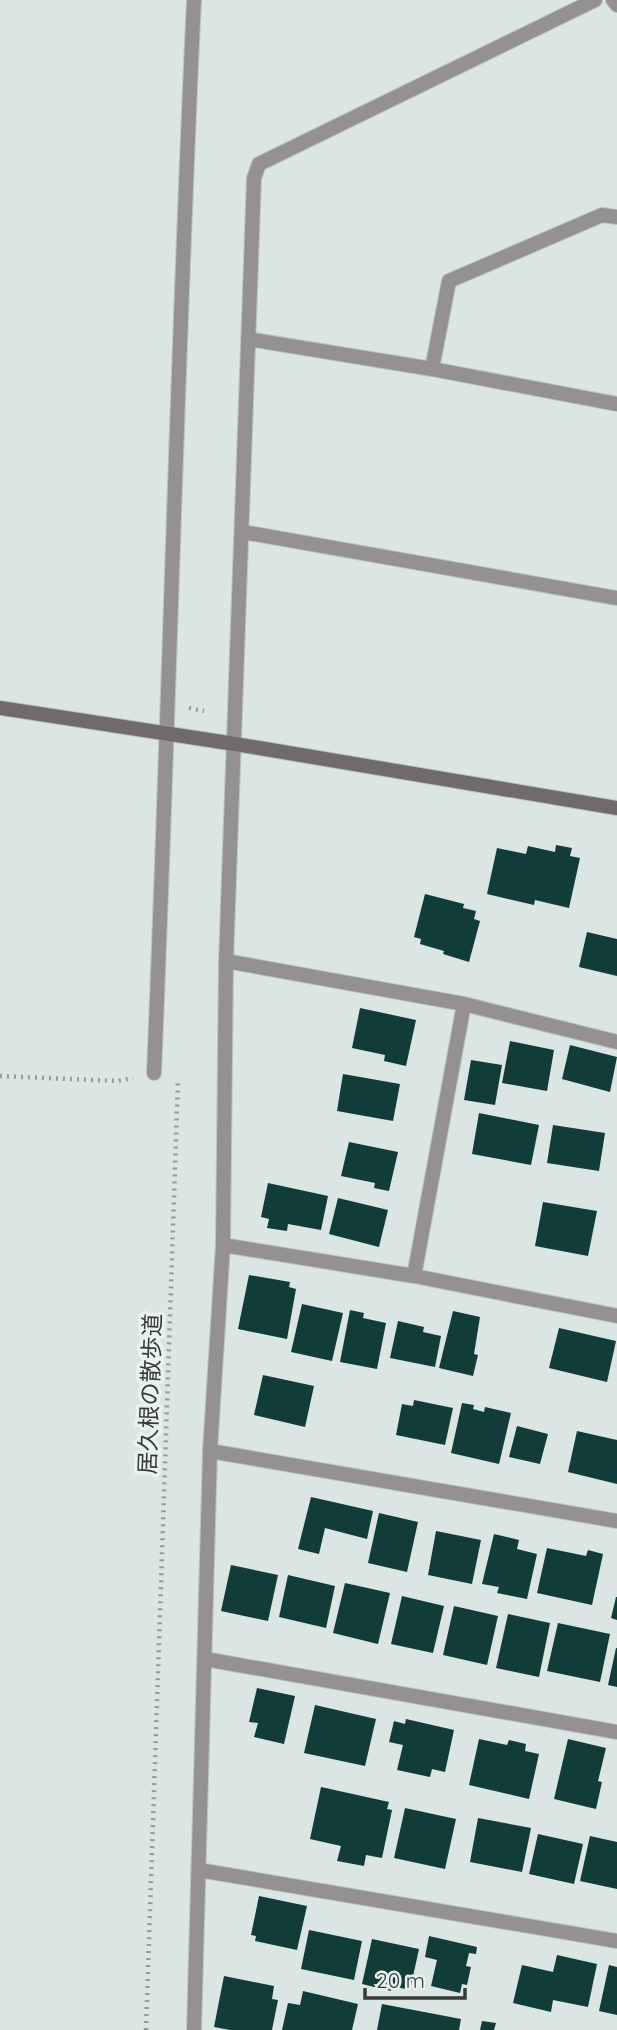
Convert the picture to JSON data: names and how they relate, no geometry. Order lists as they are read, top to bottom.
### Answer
{
  "streets": {
    "path": ["居久根の散歩道"]
  },
  "scale_bar": "20 m"
}
